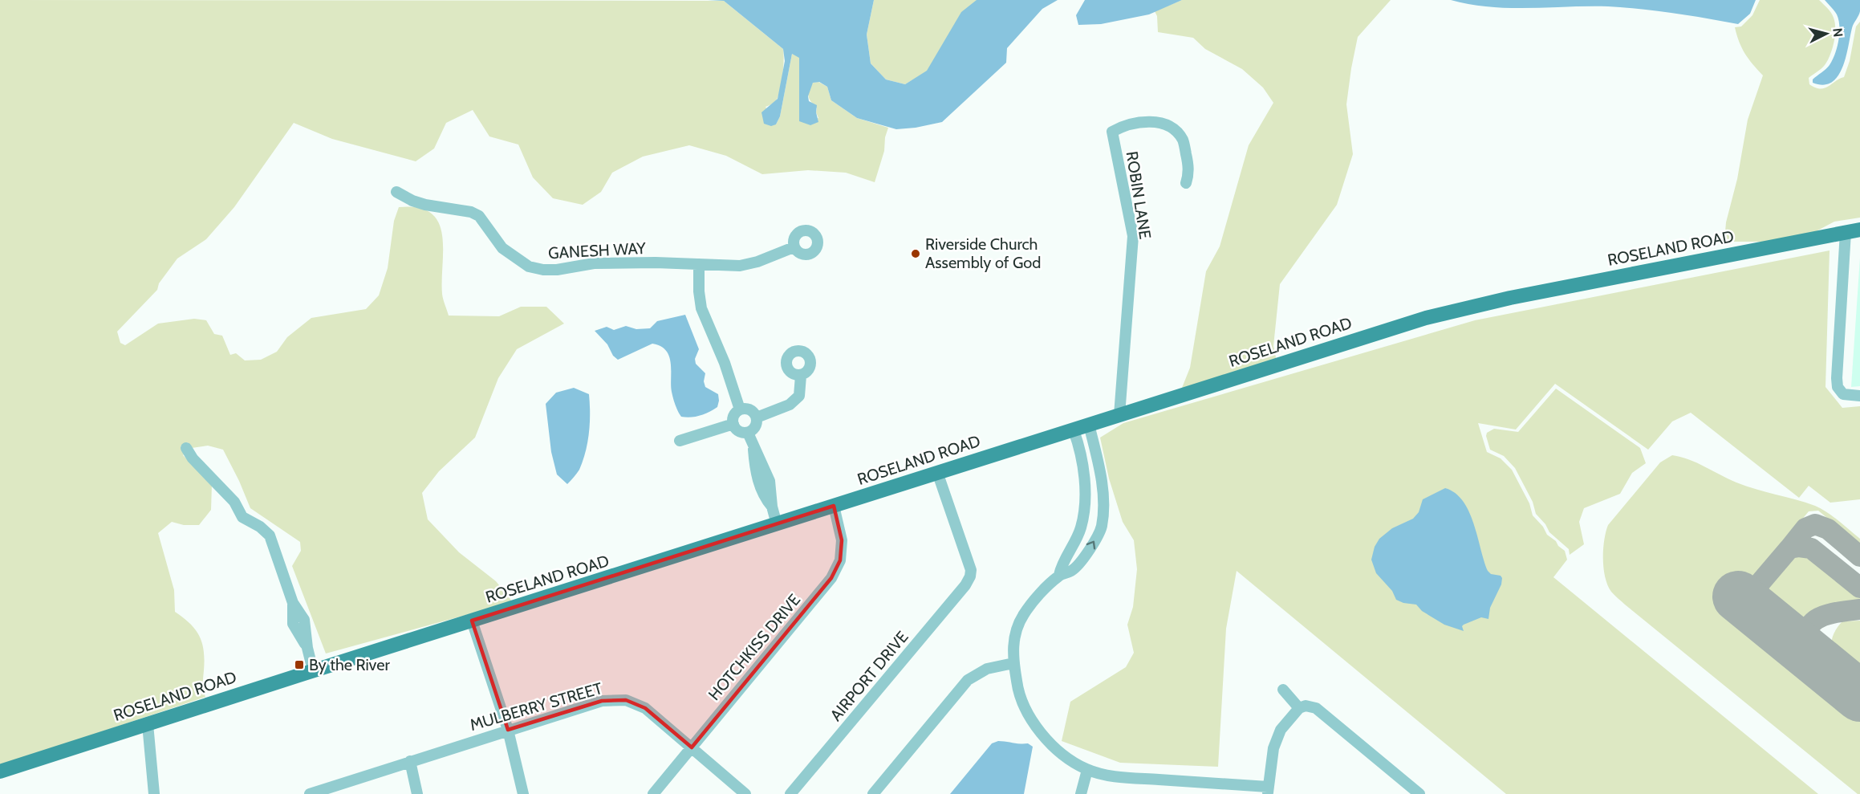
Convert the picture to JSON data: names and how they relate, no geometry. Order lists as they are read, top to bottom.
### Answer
{
  "streets": {
    "main road": ["ROSELAND ROAD"],
    "street": [
      "ROBIN LANE",
      "GANESH WAY",
      "HOTCHKISS DRIVE",
      "AIRPORT DRIVE",
      "MULBERRY STREET"
    ]
  },
  "crossings": [
    ["ROBIN LANE", "ROSELAND ROAD"],
    ["ROSELAND ROAD", "HOTCHKISS DRIVE"],
    ["ROSELAND ROAD", "AIRPORT DRIVE"],
    ["HOTCHKISS DRIVE", "MULBERRY STREET"]
  ],
  "places": {
    "other": ["Riverside Church Assembly of God"],
    "transit": ["By the River"]
  },
  "north": "right"
}
